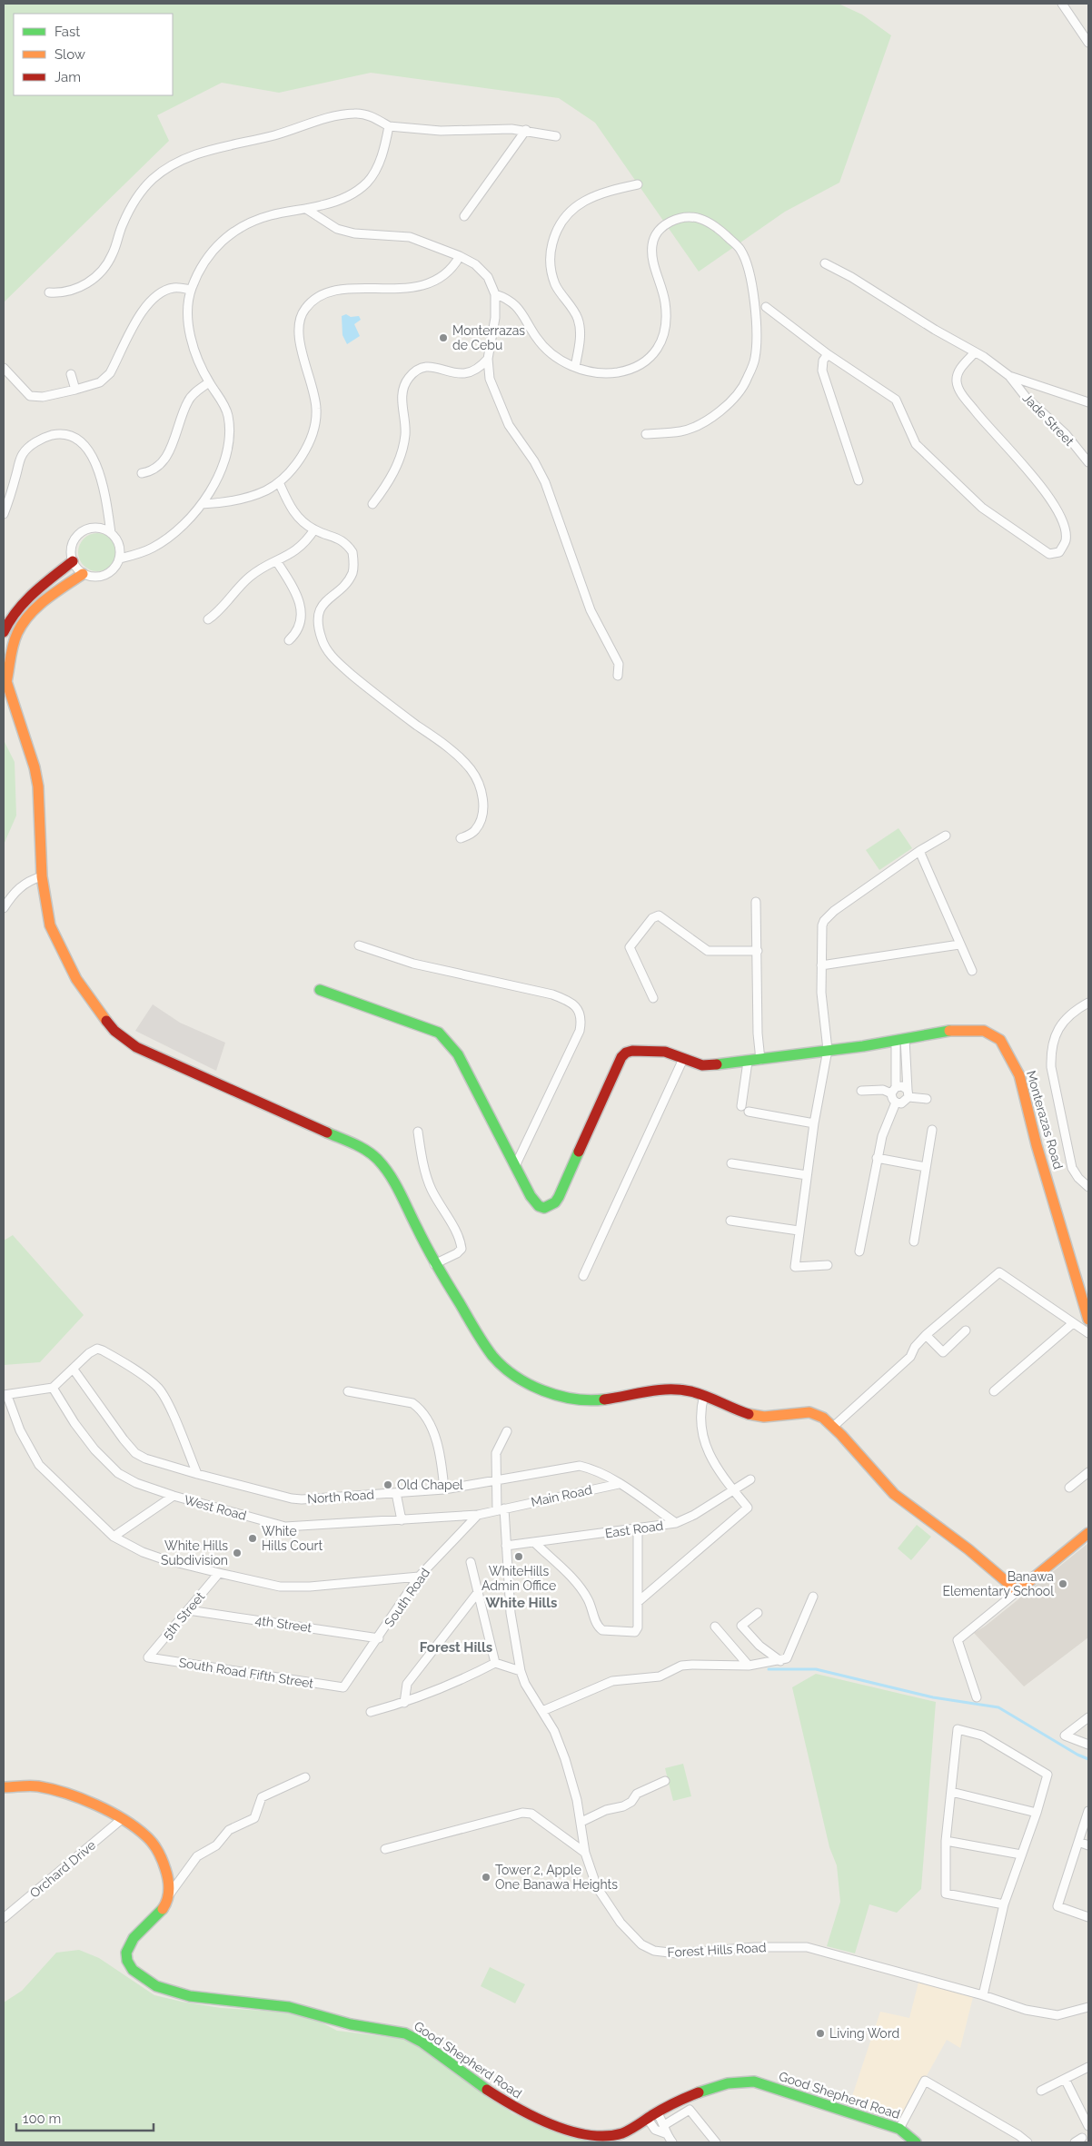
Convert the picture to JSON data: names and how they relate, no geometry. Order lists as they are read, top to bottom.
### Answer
{
  "streets": {
    "street": [
      "Jade Street",
      "Monterazas Road",
      "Main Road",
      "North Road",
      "West Road",
      "East Road",
      "South Road",
      "5th Street",
      "4th Street",
      "South Road Fifth Street",
      "Orchard Drive",
      "Forest Hills Road",
      "Good Shepherd Road"
    ]
  },
  "crossings": [
    ["Main Road", "North Road"],
    ["Main Road", "West Road"],
    ["Main Road", "Forest Hills Road"],
    ["North Road", "East Road"],
    ["North Road", "Forest Hills Road"],
    ["West Road", "South Road"],
    ["West Road", "Forest Hills Road"],
    ["East Road", "Forest Hills Road"],
    ["South Road", "4th Street"],
    ["South Road", "South Road Fifth Street"],
    ["5th Street", "4th Street"],
    ["5th Street", "South Road Fifth Street"]
  ],
  "districts": ["White Hills", "Forest Hills"],
  "places": [
    "Monterrazas de Cebu",
    "Old Chapel",
    "White Hills Court",
    "White Hills Subdivision",
    "WhiteHills Admin Office",
    "Banawa Elementary School",
    "Tower 2, Apple One Banawa Heights",
    "Living Word"
  ],
  "legend": ["Fast", "Slow", "Jam"],
  "scale_bar": "100 m"
}
